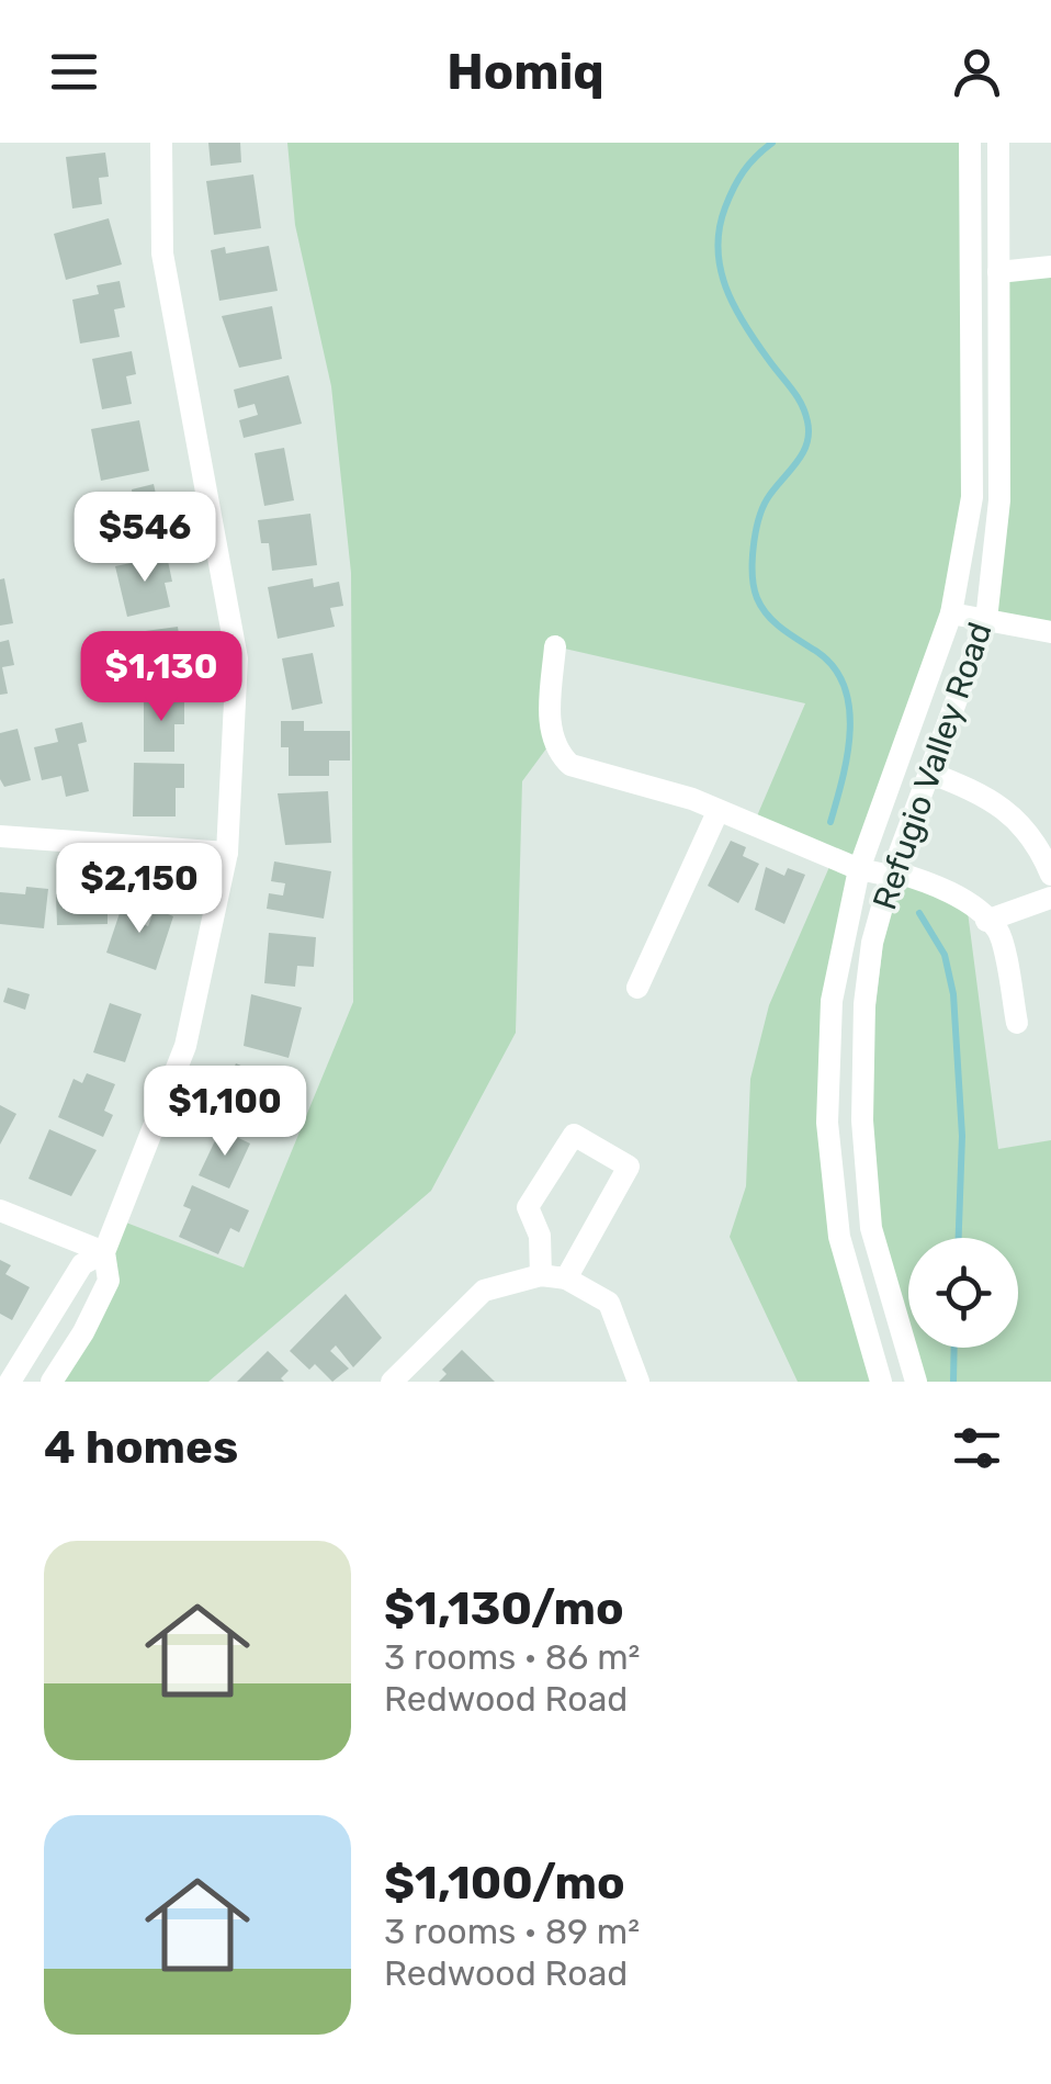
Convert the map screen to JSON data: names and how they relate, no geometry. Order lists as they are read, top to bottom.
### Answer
{
  "streets": {
    "street": ["Refugio Valley Road"]
  },
  "page": {
    "header": "Homiq",
    "price": [
      "$546",
      "$1,130",
      "$2,150",
      "$1,100"
    ],
    "heading": "4 homes",
    "list": [
      {
        "name": "$1,130/mo",
        "note": "3 rooms · 86 m² · Redwood Road"
      },
      {
        "name": "$1,100/mo",
        "note": "3 rooms · 89 m² · Redwood Road"
      }
    ]
  }
}
